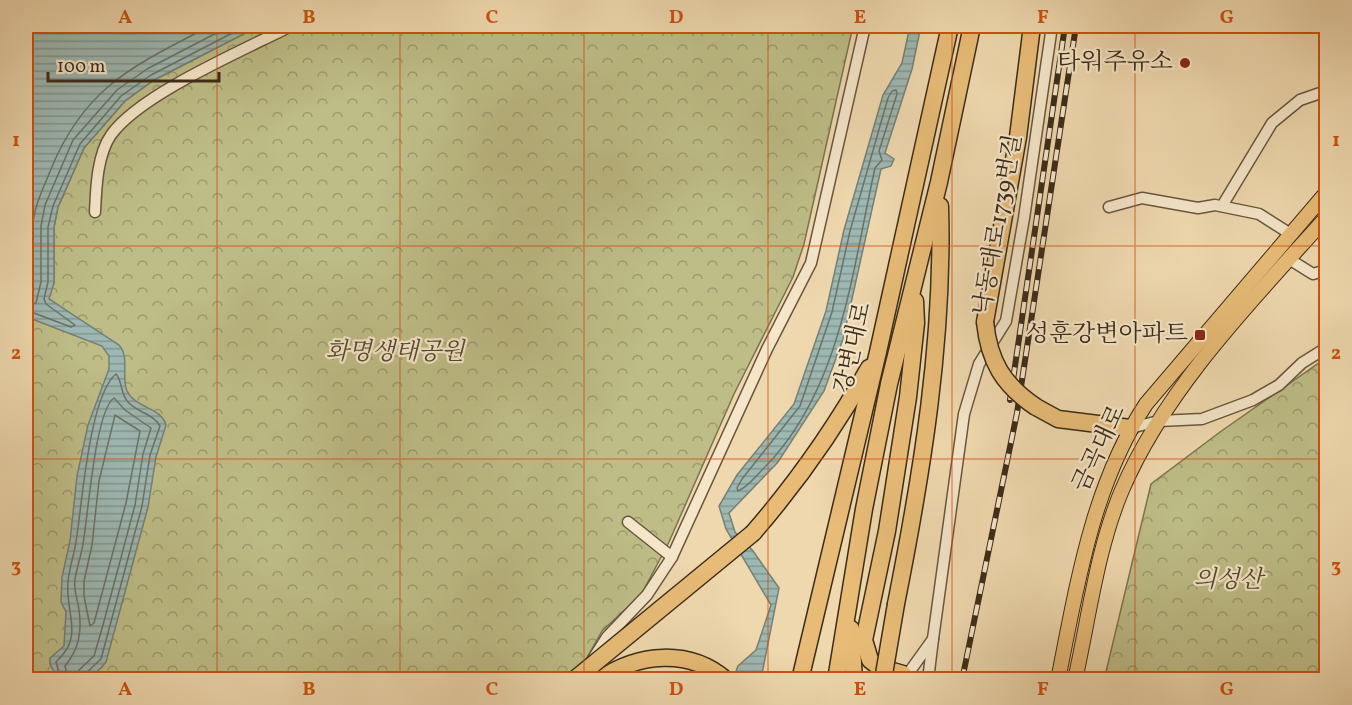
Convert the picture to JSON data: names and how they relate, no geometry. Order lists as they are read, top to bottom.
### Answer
{
  "streets": {
    "highway": ["강변대로"],
    "main road": ["금곡대로"],
    "street": ["낙동대로1739번길"]
  },
  "parks": ["화명생태공원", "의성산"],
  "places": {
    "other": ["타워주유소"],
    "transit": ["성훈강변아파트"]
  },
  "scale_bar": "100 m",
  "grid": {
    "columns": [
      "A",
      "B",
      "C",
      "D",
      "E",
      "F",
      "G"
    ],
    "rows": ["1", "2", "3"]
  }
}
